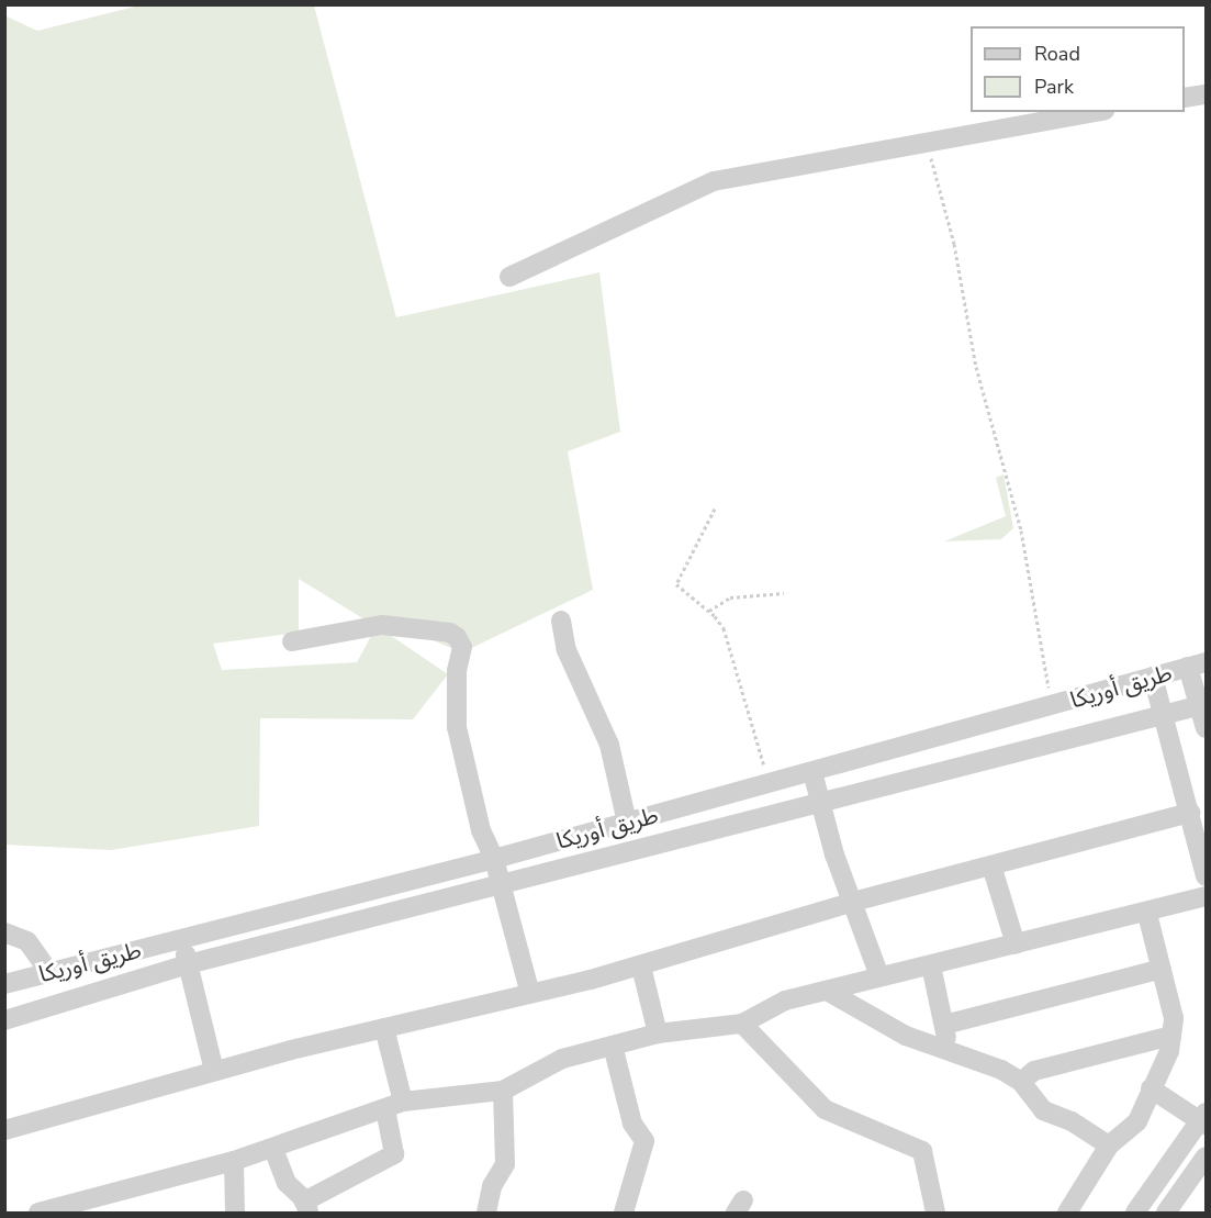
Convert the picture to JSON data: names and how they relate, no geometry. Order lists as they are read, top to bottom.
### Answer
{
  "streets": {
    "street": ["طريق أوريكا"]
  },
  "legend": ["Road", "Park"]
}
